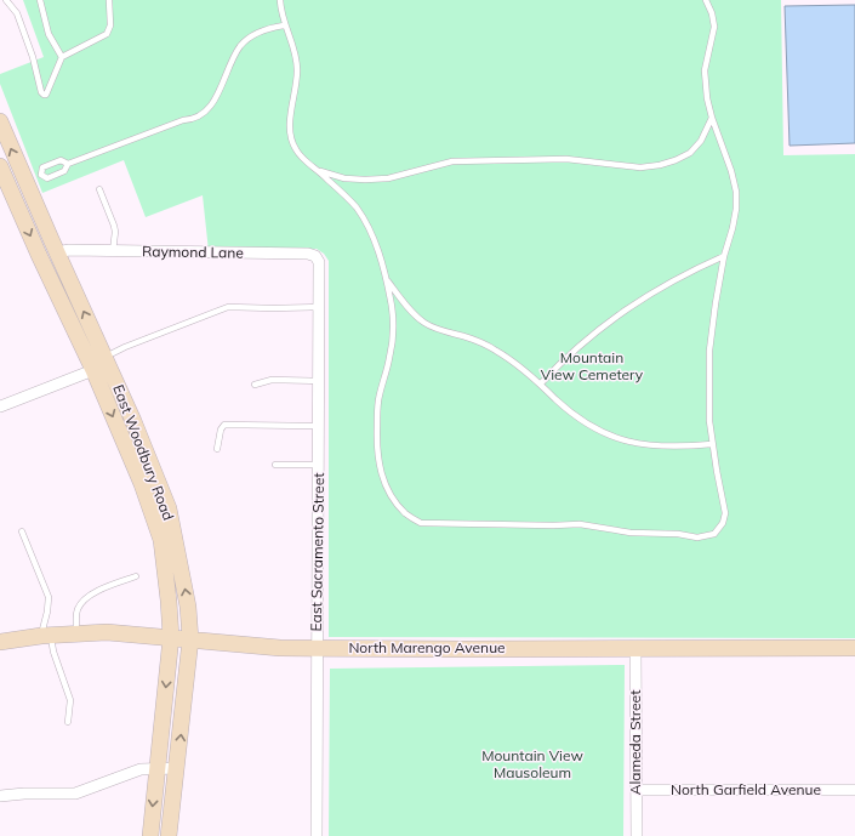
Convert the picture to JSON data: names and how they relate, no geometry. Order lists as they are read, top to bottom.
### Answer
{
  "streets": {
    "main road": ["East Woodbury Road", "North Marengo Avenue"],
    "street": [
      "Raymond Lane",
      "East Sacramento Street",
      "Alameda Street",
      "North Garfield Avenue"
    ]
  },
  "crossings": [
    ["Raymond Lane", "East Woodbury Road"],
    ["Raymond Lane", "East Sacramento Street"],
    ["East Woodbury Road", "North Marengo Avenue"],
    ["East Sacramento Street", "North Marengo Avenue"],
    ["North Marengo Avenue", "Alameda Street"],
    ["Alameda Street", "North Garfield Avenue"]
  ],
  "parks": ["Mountain View Cemetery", "Mountain View Mausoleum"]
}
